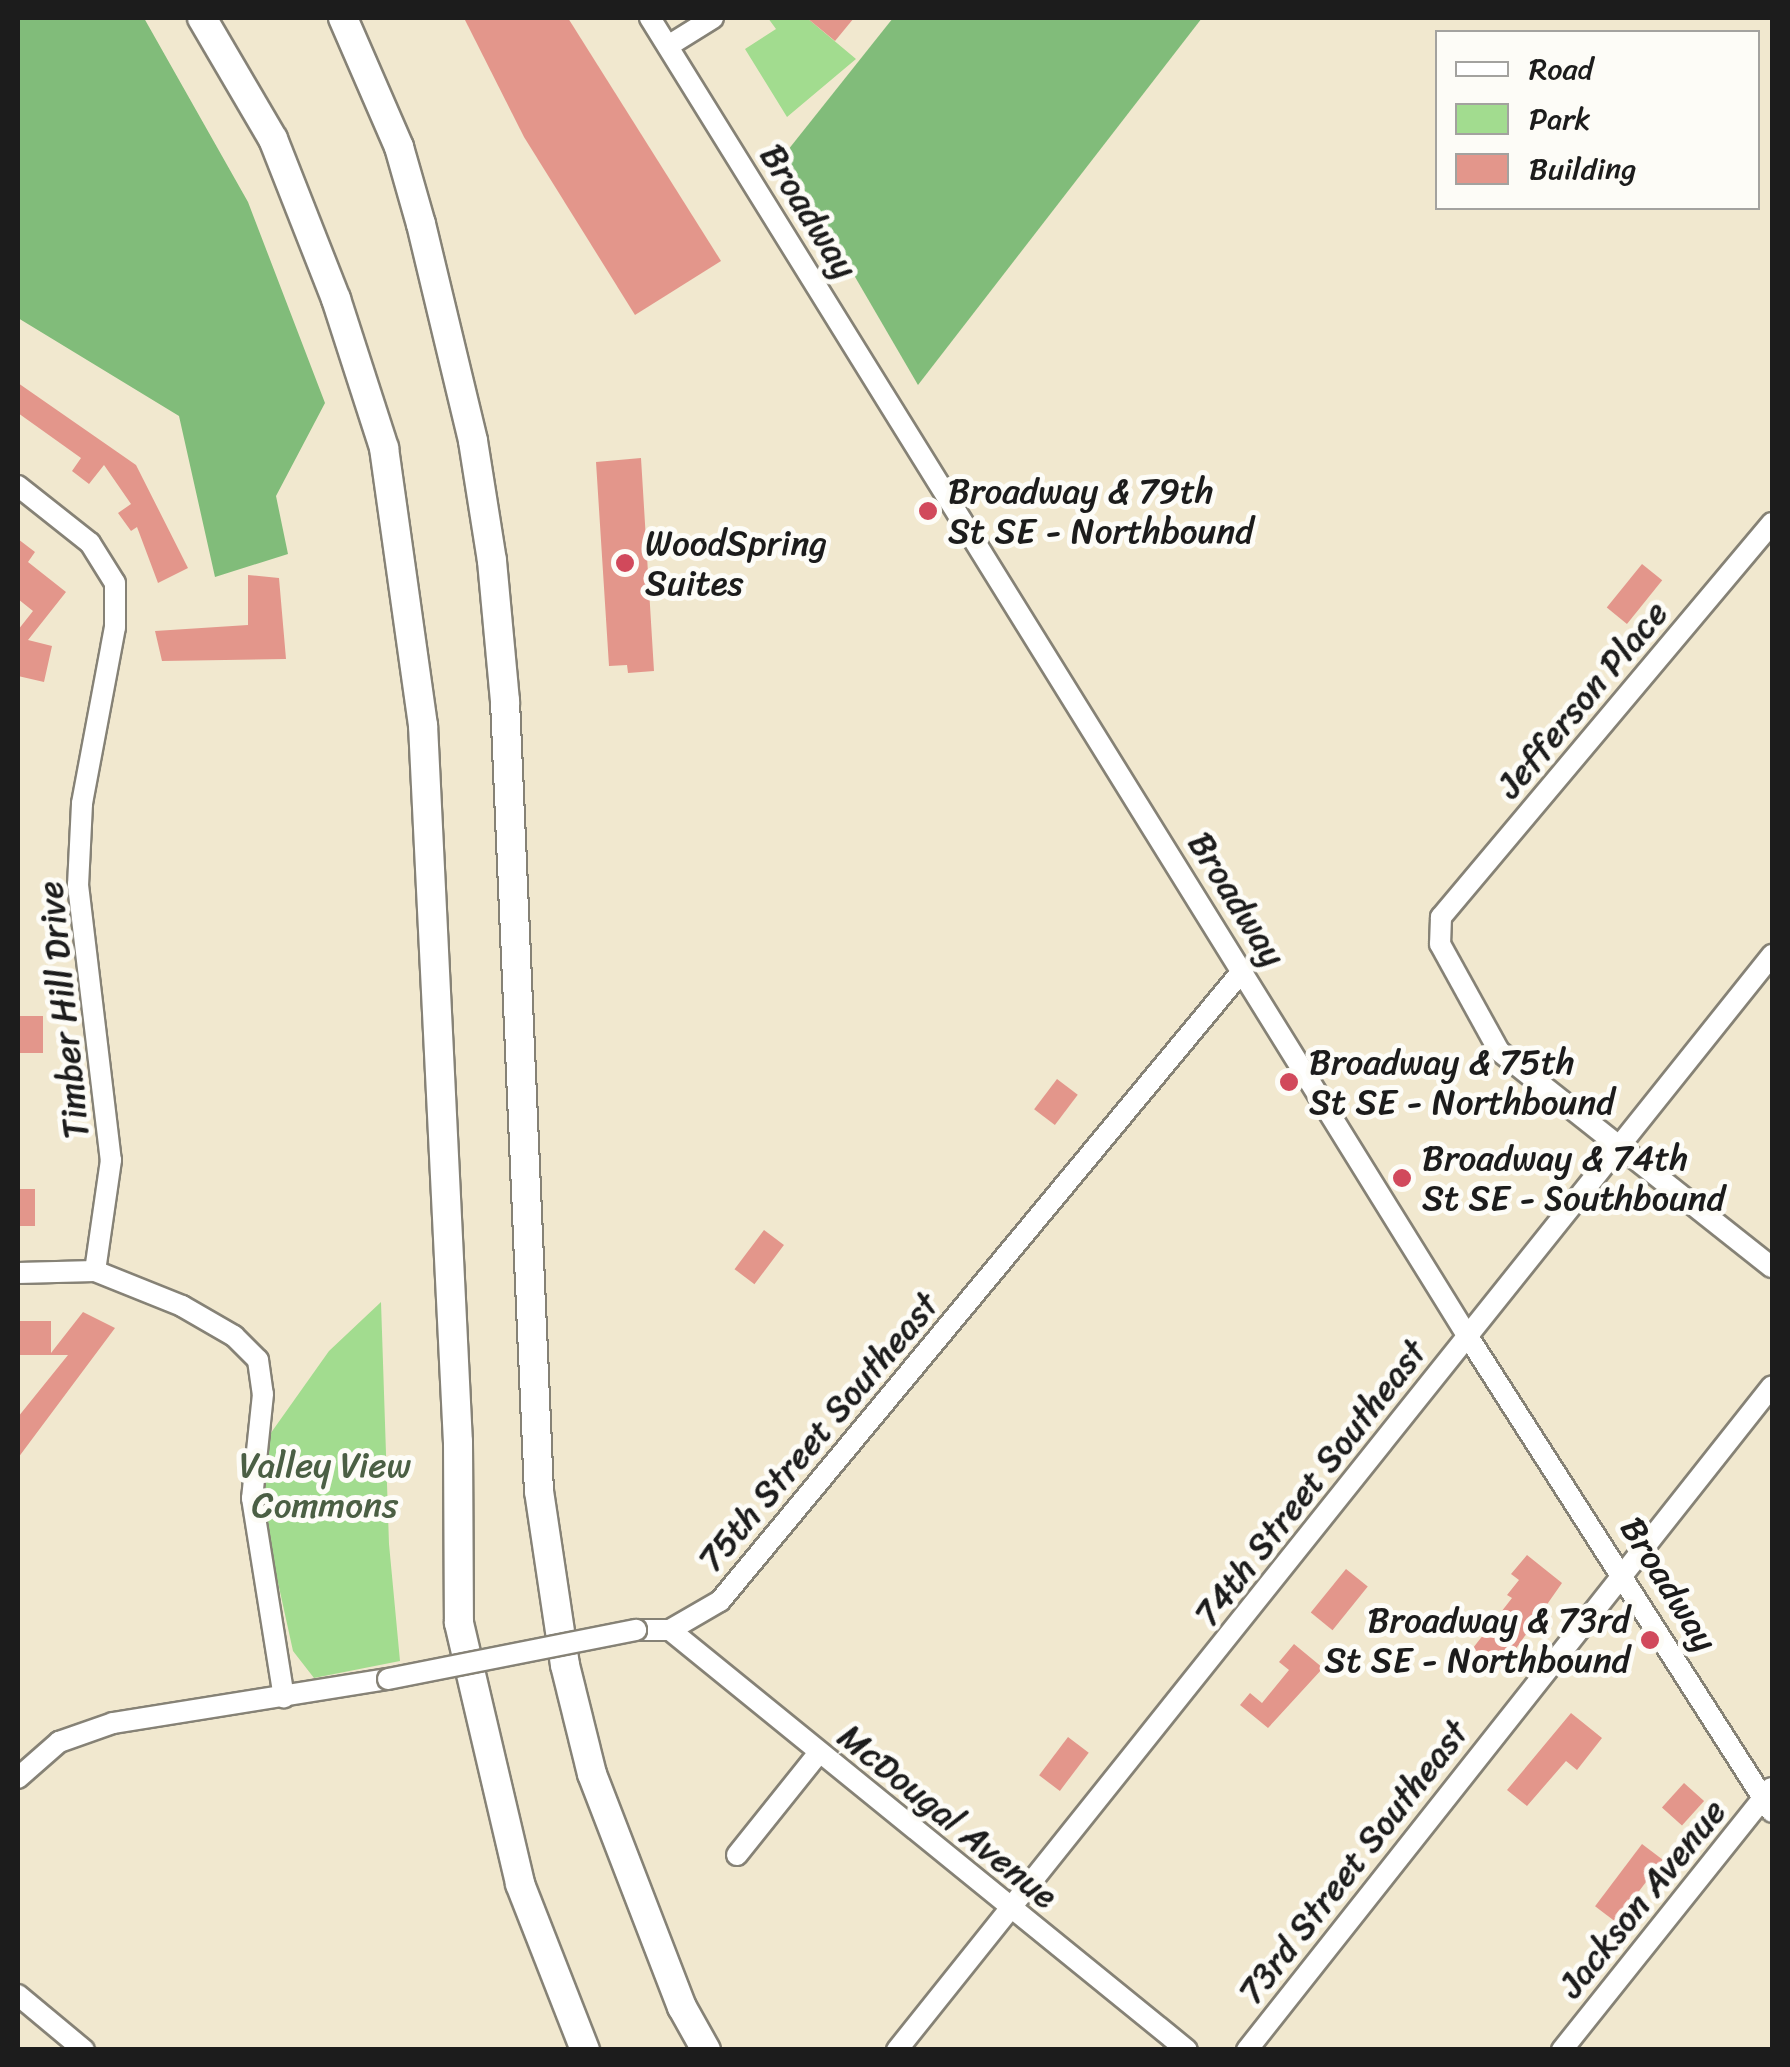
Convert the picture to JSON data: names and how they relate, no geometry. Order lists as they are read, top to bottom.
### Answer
{
  "streets": {
    "street": [
      "Broadway",
      "Jefferson Place",
      "Timber Hill Drive",
      "75th Street Southeast",
      "74th Street Southeast",
      "McDougal Avenue",
      "73rd Street Southeast",
      "Jackson Avenue"
    ]
  },
  "crossings": [
    ["Broadway", "75th Street Southeast"],
    ["Broadway", "74th Street Southeast"],
    ["Broadway", "73rd Street Southeast"],
    ["Broadway", "Jackson Avenue"],
    ["Jefferson Place", "74th Street Southeast"],
    ["75th Street Southeast", "McDougal Avenue"],
    ["74th Street Southeast", "McDougal Avenue"]
  ],
  "parks": ["Valley View Commons"],
  "places": [
    "Broadway & 79th St SE - Northbound",
    "WoodSpring Suites",
    "Broadway & 75th St SE - Northbound",
    "Broadway & 74th St SE - Southbound",
    "Broadway & 73rd St SE - Northbound"
  ],
  "legend": ["Road", "Park", "Building"]
}
